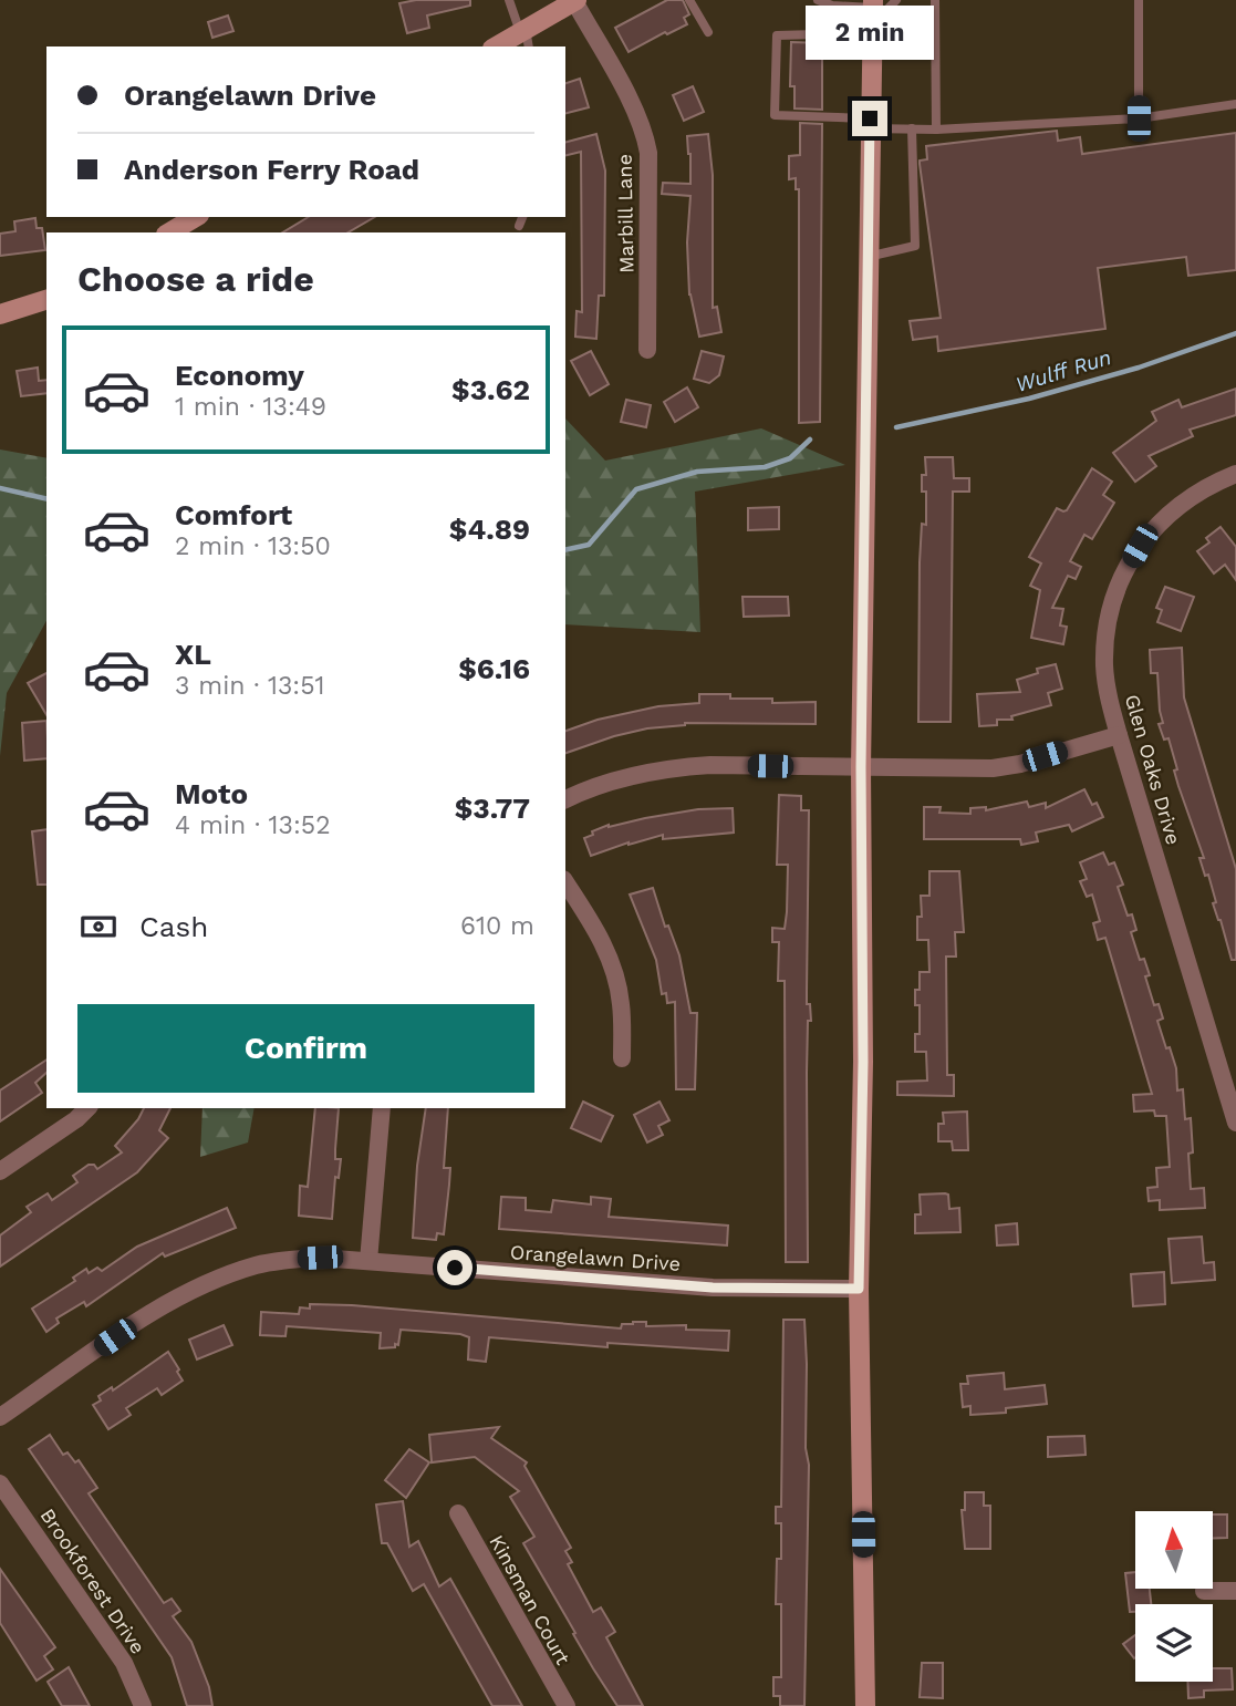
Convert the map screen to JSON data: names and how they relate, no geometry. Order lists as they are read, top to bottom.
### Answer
{
  "streets": {
    "street": [
      "Marbill Lane",
      "Glen Oaks Drive",
      "Orangelawn Drive",
      "Brookforest Drive",
      "Kinsman Court"
    ]
  },
  "water": ["Wulff Run"],
  "north": "top",
  "page": {
    "bubble": "2 min",
    "banner": ["Orangelawn Drive", "Anderson Ferry Road"],
    "heading": "Choose a ride",
    "list": [
      {
        "name": "Economy",
        "note": "1 min · 13:49",
        "value": "$3.62"
      },
      {
        "name": "Comfort",
        "note": "2 min · 13:50",
        "value": "$4.89"
      },
      {
        "name": "XL",
        "note": "3 min · 13:51",
        "value": "$6.16"
      },
      {
        "name": "Moto",
        "note": "4 min · 13:52",
        "value": "$3.77"
      }
    ],
    "pay": ["Cash", "610 m"],
    "buttons": "Confirm"
  }
}
